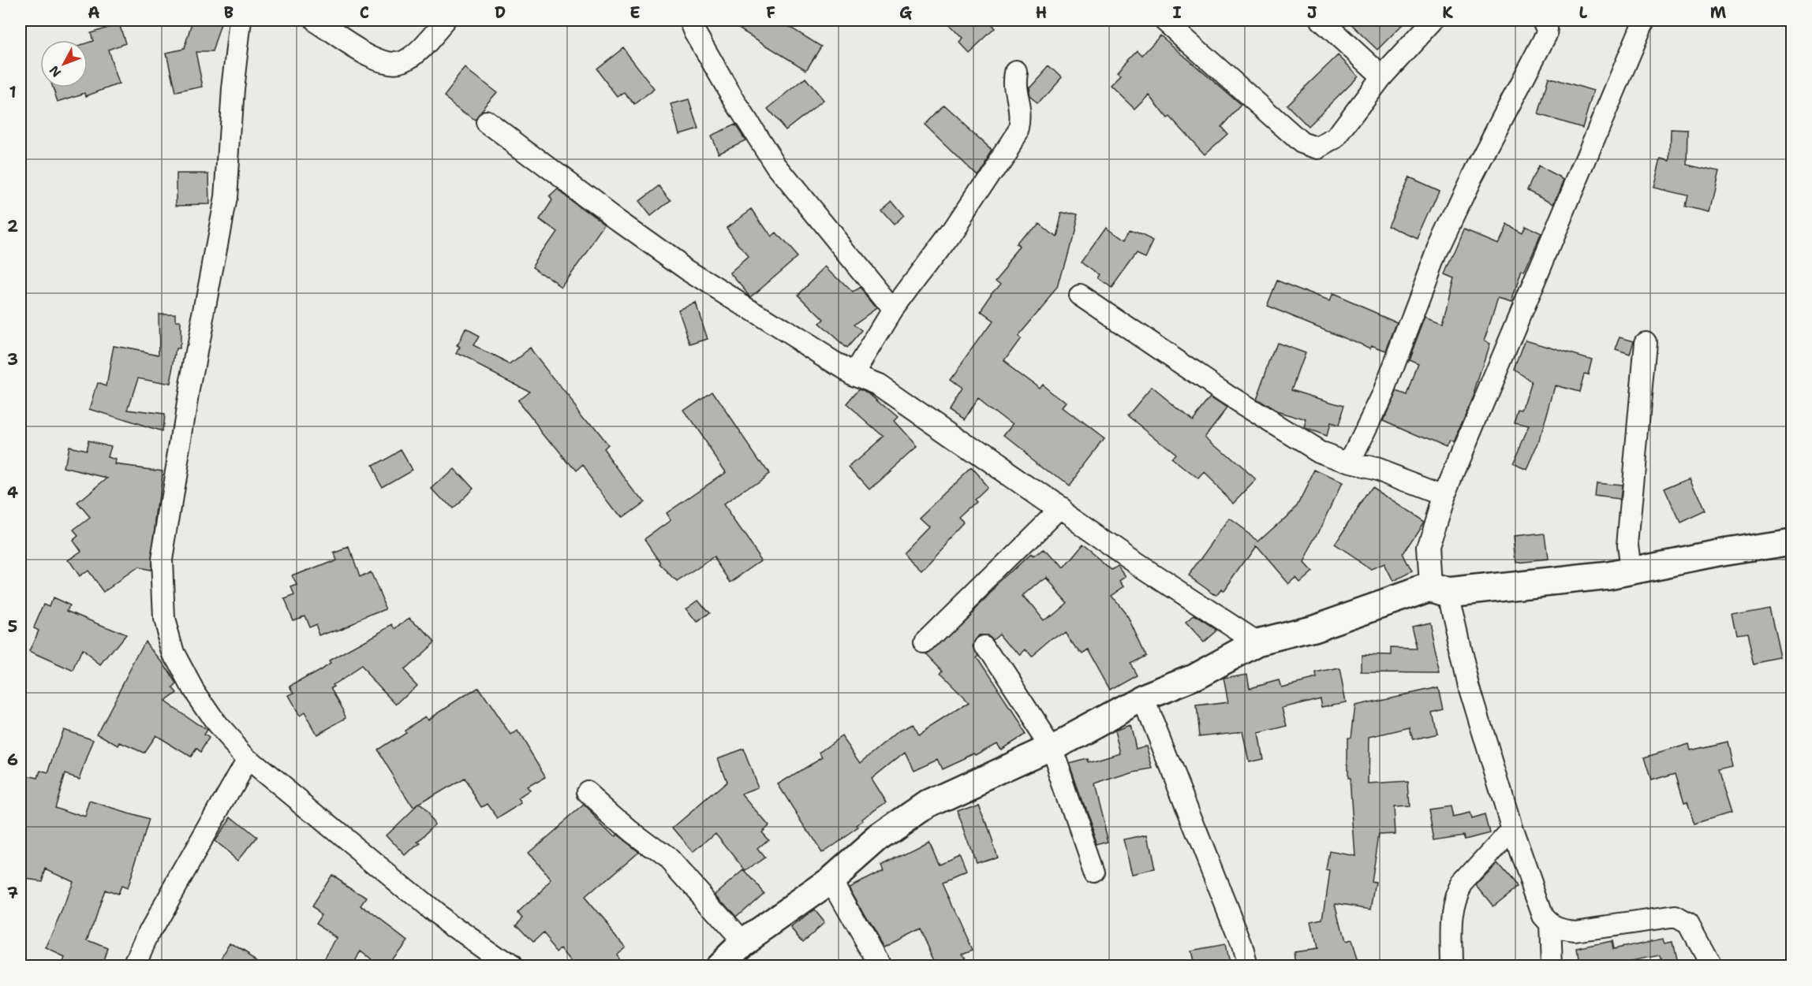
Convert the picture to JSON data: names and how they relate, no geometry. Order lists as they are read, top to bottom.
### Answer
{
  "north": "bottom left",
  "grid": {
    "columns": [
      "A",
      "B",
      "C",
      "D",
      "E",
      "F",
      "G",
      "H",
      "I",
      "J",
      "K",
      "L",
      "M"
    ],
    "rows": [
      "1",
      "2",
      "3",
      "4",
      "5",
      "6",
      "7"
    ]
  }
}
